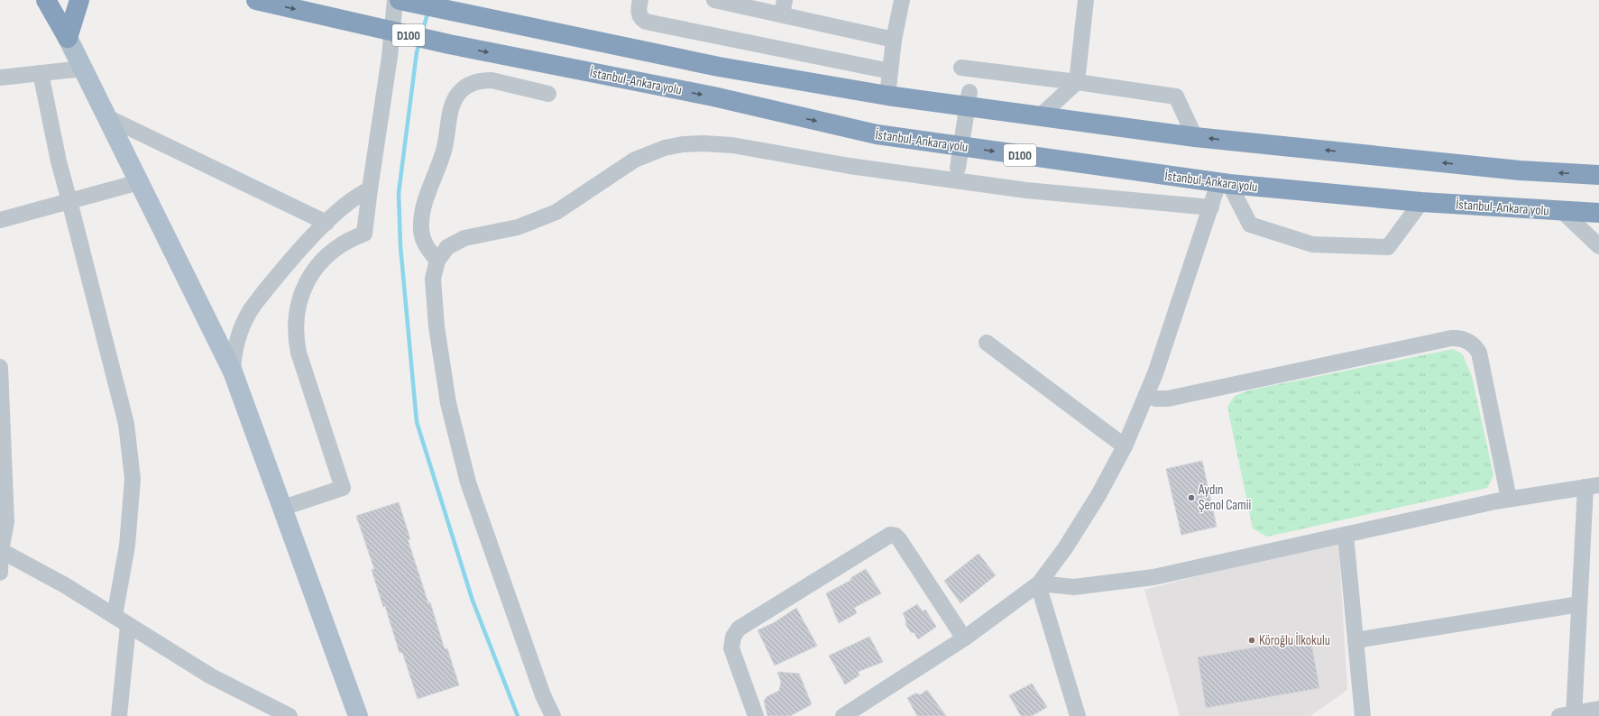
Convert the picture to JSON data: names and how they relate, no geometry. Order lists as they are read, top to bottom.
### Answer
{
  "streets": {
    "highway": ["D100", "İstanbul-Ankara yolu"]
  },
  "places": ["Aydın Şenol Camii", "Köroğlu İlkokulu"]
}
